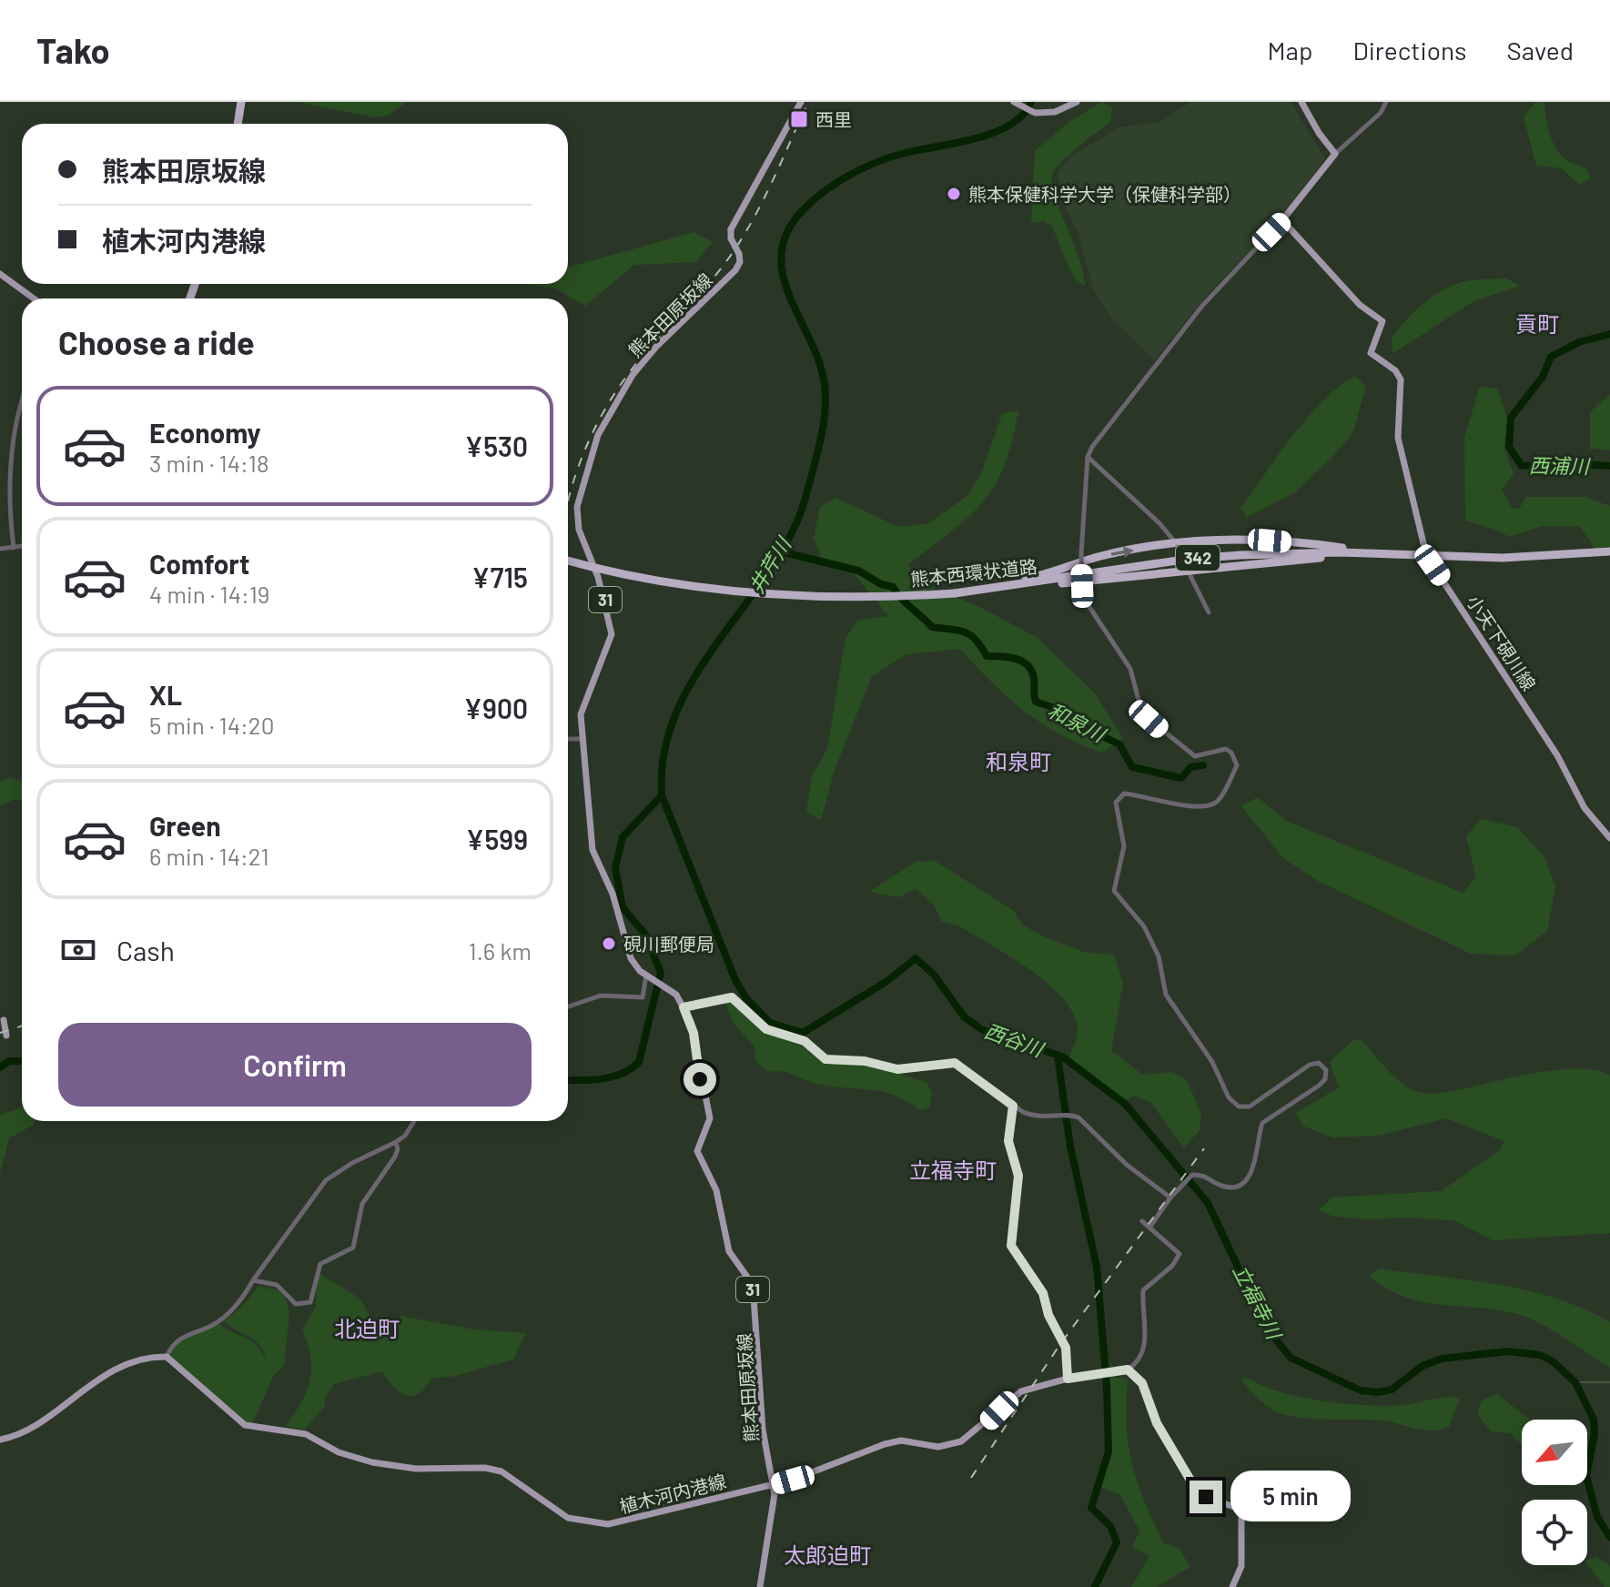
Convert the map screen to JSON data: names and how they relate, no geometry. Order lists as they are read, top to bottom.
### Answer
{
  "streets": {
    "highway": ["342", "熊本西環状道路"],
    "main road": [
      "熊本田原坂線",
      "31",
      "小天下硯川線",
      "植木河内港線"
    ]
  },
  "crossings": [
    ["熊本田原坂線", "植木河内港線"]
  ],
  "districts": [
    "貢町",
    "和泉町",
    "立福寺町",
    "北迫町",
    "太郎迫町"
  ],
  "water": [
    "西浦川",
    "井芹川",
    "和泉川",
    "西谷川",
    "立福寺川"
  ],
  "places": {
    "transit": ["西里"],
    "other": ["熊本保健科学大学（保健科学部）", "硯川郵便局"]
  },
  "north": "bottom left",
  "page": {
    "header": "Tako",
    "nav": ["Map", "Directions", "Saved"],
    "banner": ["熊本田原坂線", "植木河内港線"],
    "heading": "Choose a ride",
    "list": [
      {
        "name": "Economy",
        "note": "3 min · 14:18",
        "value": "¥530"
      },
      {
        "name": "Comfort",
        "note": "4 min · 14:19",
        "value": "¥715"
      },
      {
        "name": "XL",
        "note": "5 min · 14:20",
        "value": "¥900"
      },
      {
        "name": "Green",
        "note": "6 min · 14:21",
        "value": "¥599"
      }
    ],
    "pay": ["Cash", "1.6 km"],
    "buttons": "Confirm",
    "bubble": "5 min"
  }
}
